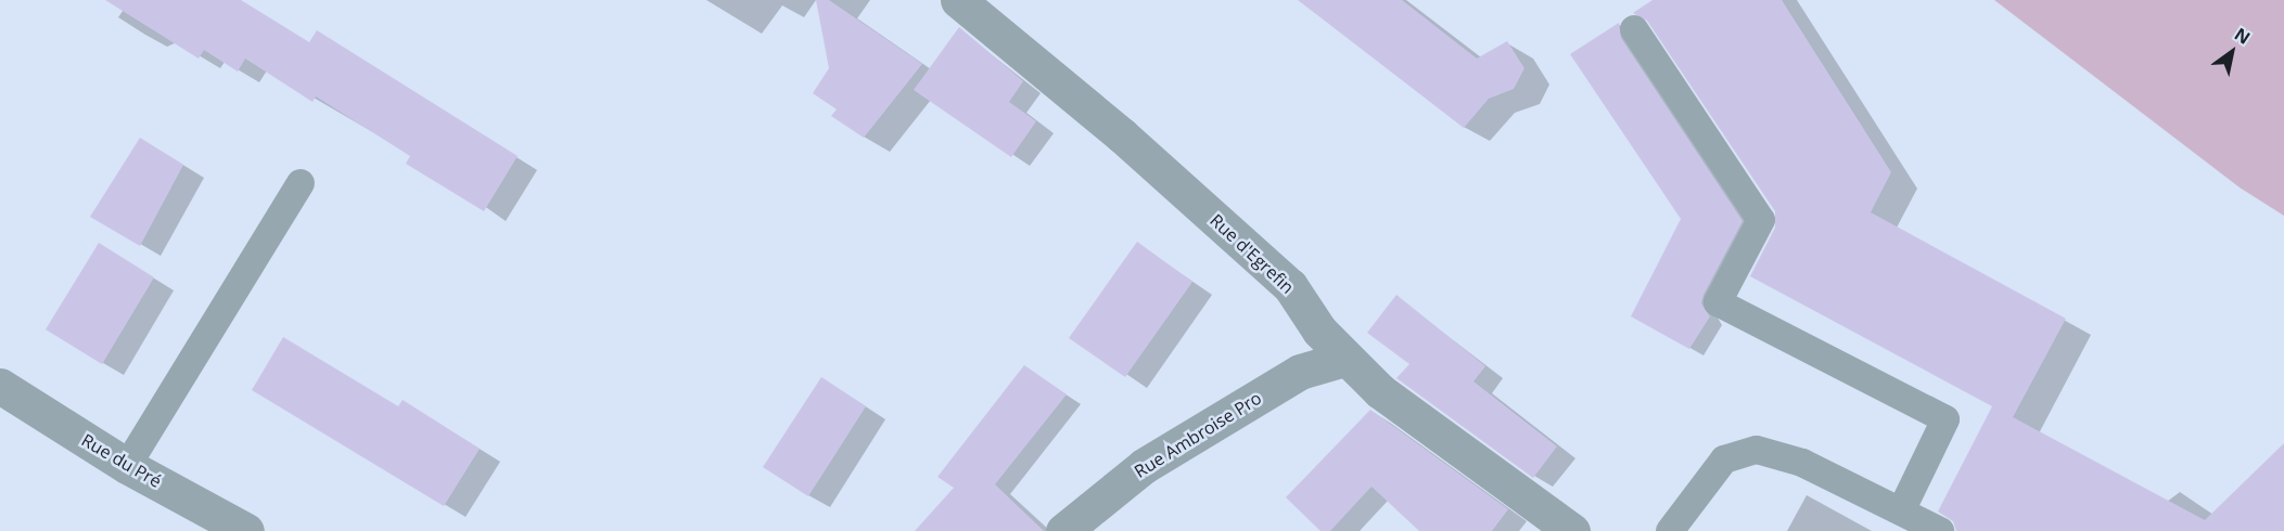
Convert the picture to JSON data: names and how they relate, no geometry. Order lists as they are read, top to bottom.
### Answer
{
  "streets": {
    "street": ["Rue d'Egrefin", "Rue Ambroise Pro", "Rue du Pré"]
  },
  "crossings": [
    ["Rue d'Egrefin", "Rue Ambroise Pro"]
  ],
  "north": "top right"
}
